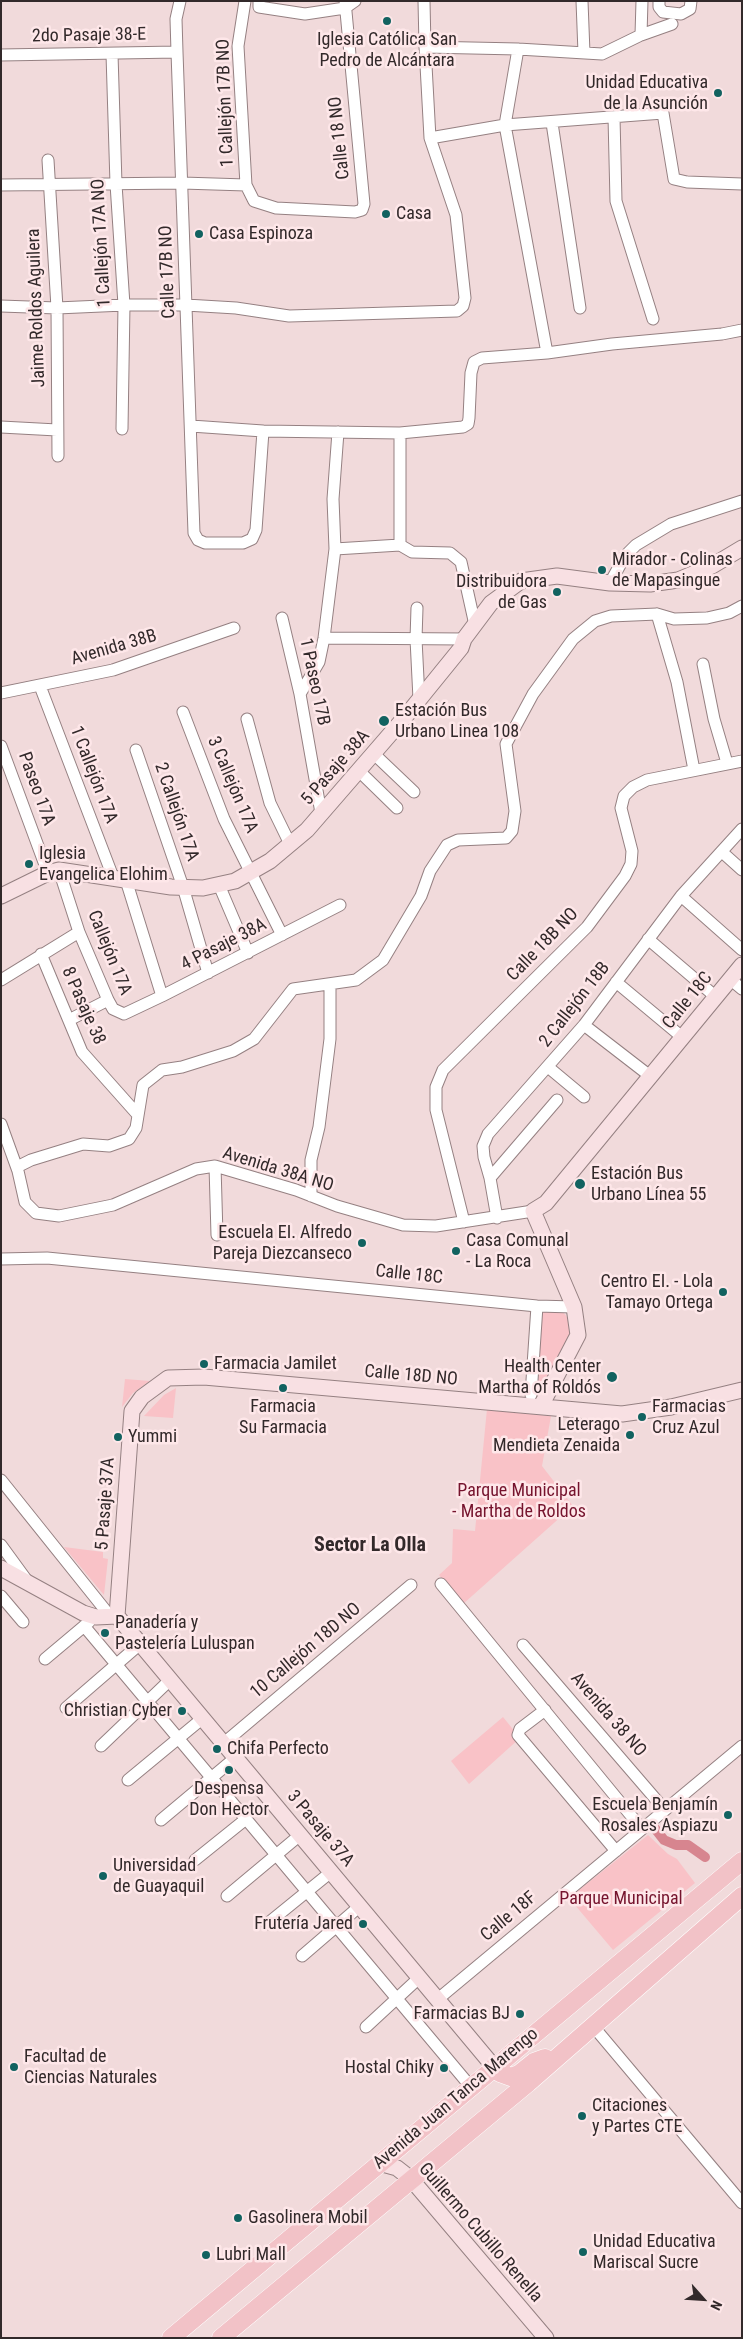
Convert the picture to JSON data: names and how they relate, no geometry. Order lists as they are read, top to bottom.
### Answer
{
  "streets": {
    "main road": ["Avenida Juan Tanca Marengo"],
    "street": [
      "2do Pasaje 38-E",
      "1 Callejón 17B NO",
      "Calle 18 NO",
      "1 Callejón 17A NO",
      "Calle 17B NO",
      "Jaime Roldos Aguilera",
      "Avenida 38B",
      "1 Paseo 17B",
      "5 Pasaje 38A",
      "1 Callejón 17A",
      "3 Callejón 17A",
      "Paseo 17A",
      "2 Callejón 17A",
      "4 Pasaje 38A",
      "Calle 18B NO",
      "Callejón 17A",
      "Calle 18C",
      "2 Callejón 18B",
      "8 Pasaje 38",
      "Avenida 38A NO",
      "Calle 18D NO",
      "5 Pasaje 37A",
      "10 Callejón 18D NO",
      "Avenida 38 NO",
      "3 Pasaje 37A",
      "Calle 18F",
      "Guillermo Cubillo Renella"
    ]
  },
  "crossings": [
    ["2do Pasaje 38-E", "1 Callejón 17A NO"],
    ["2do Pasaje 38-E", "Calle 17B NO"],
    ["1 Callejón 17B NO", "Calle 18 NO"],
    ["Avenida 38B", "1 Callejón 17A"],
    ["1 Paseo 17B", "5 Pasaje 38A"],
    ["5 Pasaje 38A", "1 Callejón 17A"],
    ["5 Pasaje 38A", "3 Callejón 17A"],
    ["5 Pasaje 38A", "Paseo 17A"],
    ["5 Pasaje 38A", "2 Callejón 17A"],
    ["5 Pasaje 38A", "Callejón 17A"],
    ["1 Callejón 17A", "4 Pasaje 38A"],
    ["3 Callejón 17A", "4 Pasaje 38A"],
    ["Paseo 17A", "Callejón 17A"],
    ["2 Callejón 17A", "4 Pasaje 38A"],
    ["4 Pasaje 38A", "Callejón 17A"],
    ["Calle 18B NO", "Calle 18C"],
    ["Calle 18B NO", "Avenida 38A NO"],
    ["Calle 18C", "2 Callejón 18B"],
    ["Calle 18C", "Avenida 38A NO"],
    ["Calle 18D NO", "5 Pasaje 37A"],
    ["5 Pasaje 37A", "3 Pasaje 37A"],
    ["10 Callejón 18D NO", "3 Pasaje 37A"],
    ["Avenida 38 NO", "Calle 18F"],
    ["3 Pasaje 37A", "Calle 18F"],
    ["3 Pasaje 37A", "Avenida Juan Tanca Marengo"],
    ["Avenida Juan Tanca Marengo", "Guillermo Cubillo Renella"]
  ],
  "districts": ["Sector La Olla"],
  "parks": ["Parque Municipal - Martha de Roldos", "Parque Municipal"],
  "places": [
    "Iglesia Católica San Pedro de Alcántara",
    "Unidad Educativa de la Asunción",
    "Casa",
    "Casa Espinoza",
    "Mirador - Colinas de Mapasingue",
    "Distribuidora de Gas",
    "Estación Bus Urbano Linea 108",
    "Iglesia Evangelica Elohim",
    "Estación Bus Urbano Línea 55",
    "Escuela EI. Alfredo Pareja Diezcanseco",
    "Casa Comunal - La Roca",
    "Centro EI. - Lola Tamayo Ortega",
    "Farmacia Jamilet",
    "Health Center Martha of Roldós",
    "Farmacia Su Farmacia",
    "Farmacias Cruz Azul",
    "Leterago Mendieta Zenaida",
    "Yummi",
    "Panadería y Pastelería Luluspan",
    "Christian Cyber",
    "Chifa Perfecto",
    "Despensa Don Hector",
    "Escuela Benjamín Rosales Aspiazu",
    "Universidad de Guayaquil",
    "Frutería Jared",
    "Farmacias BJ",
    "Facultad de Ciencias Naturales",
    "Hostal Chiky",
    "Citaciones y Partes CTE",
    "Gasolinera Mobil",
    "Unidad Educativa Mariscal Sucre",
    "Lubri Mall"
  ],
  "north": "bottom right"
}
